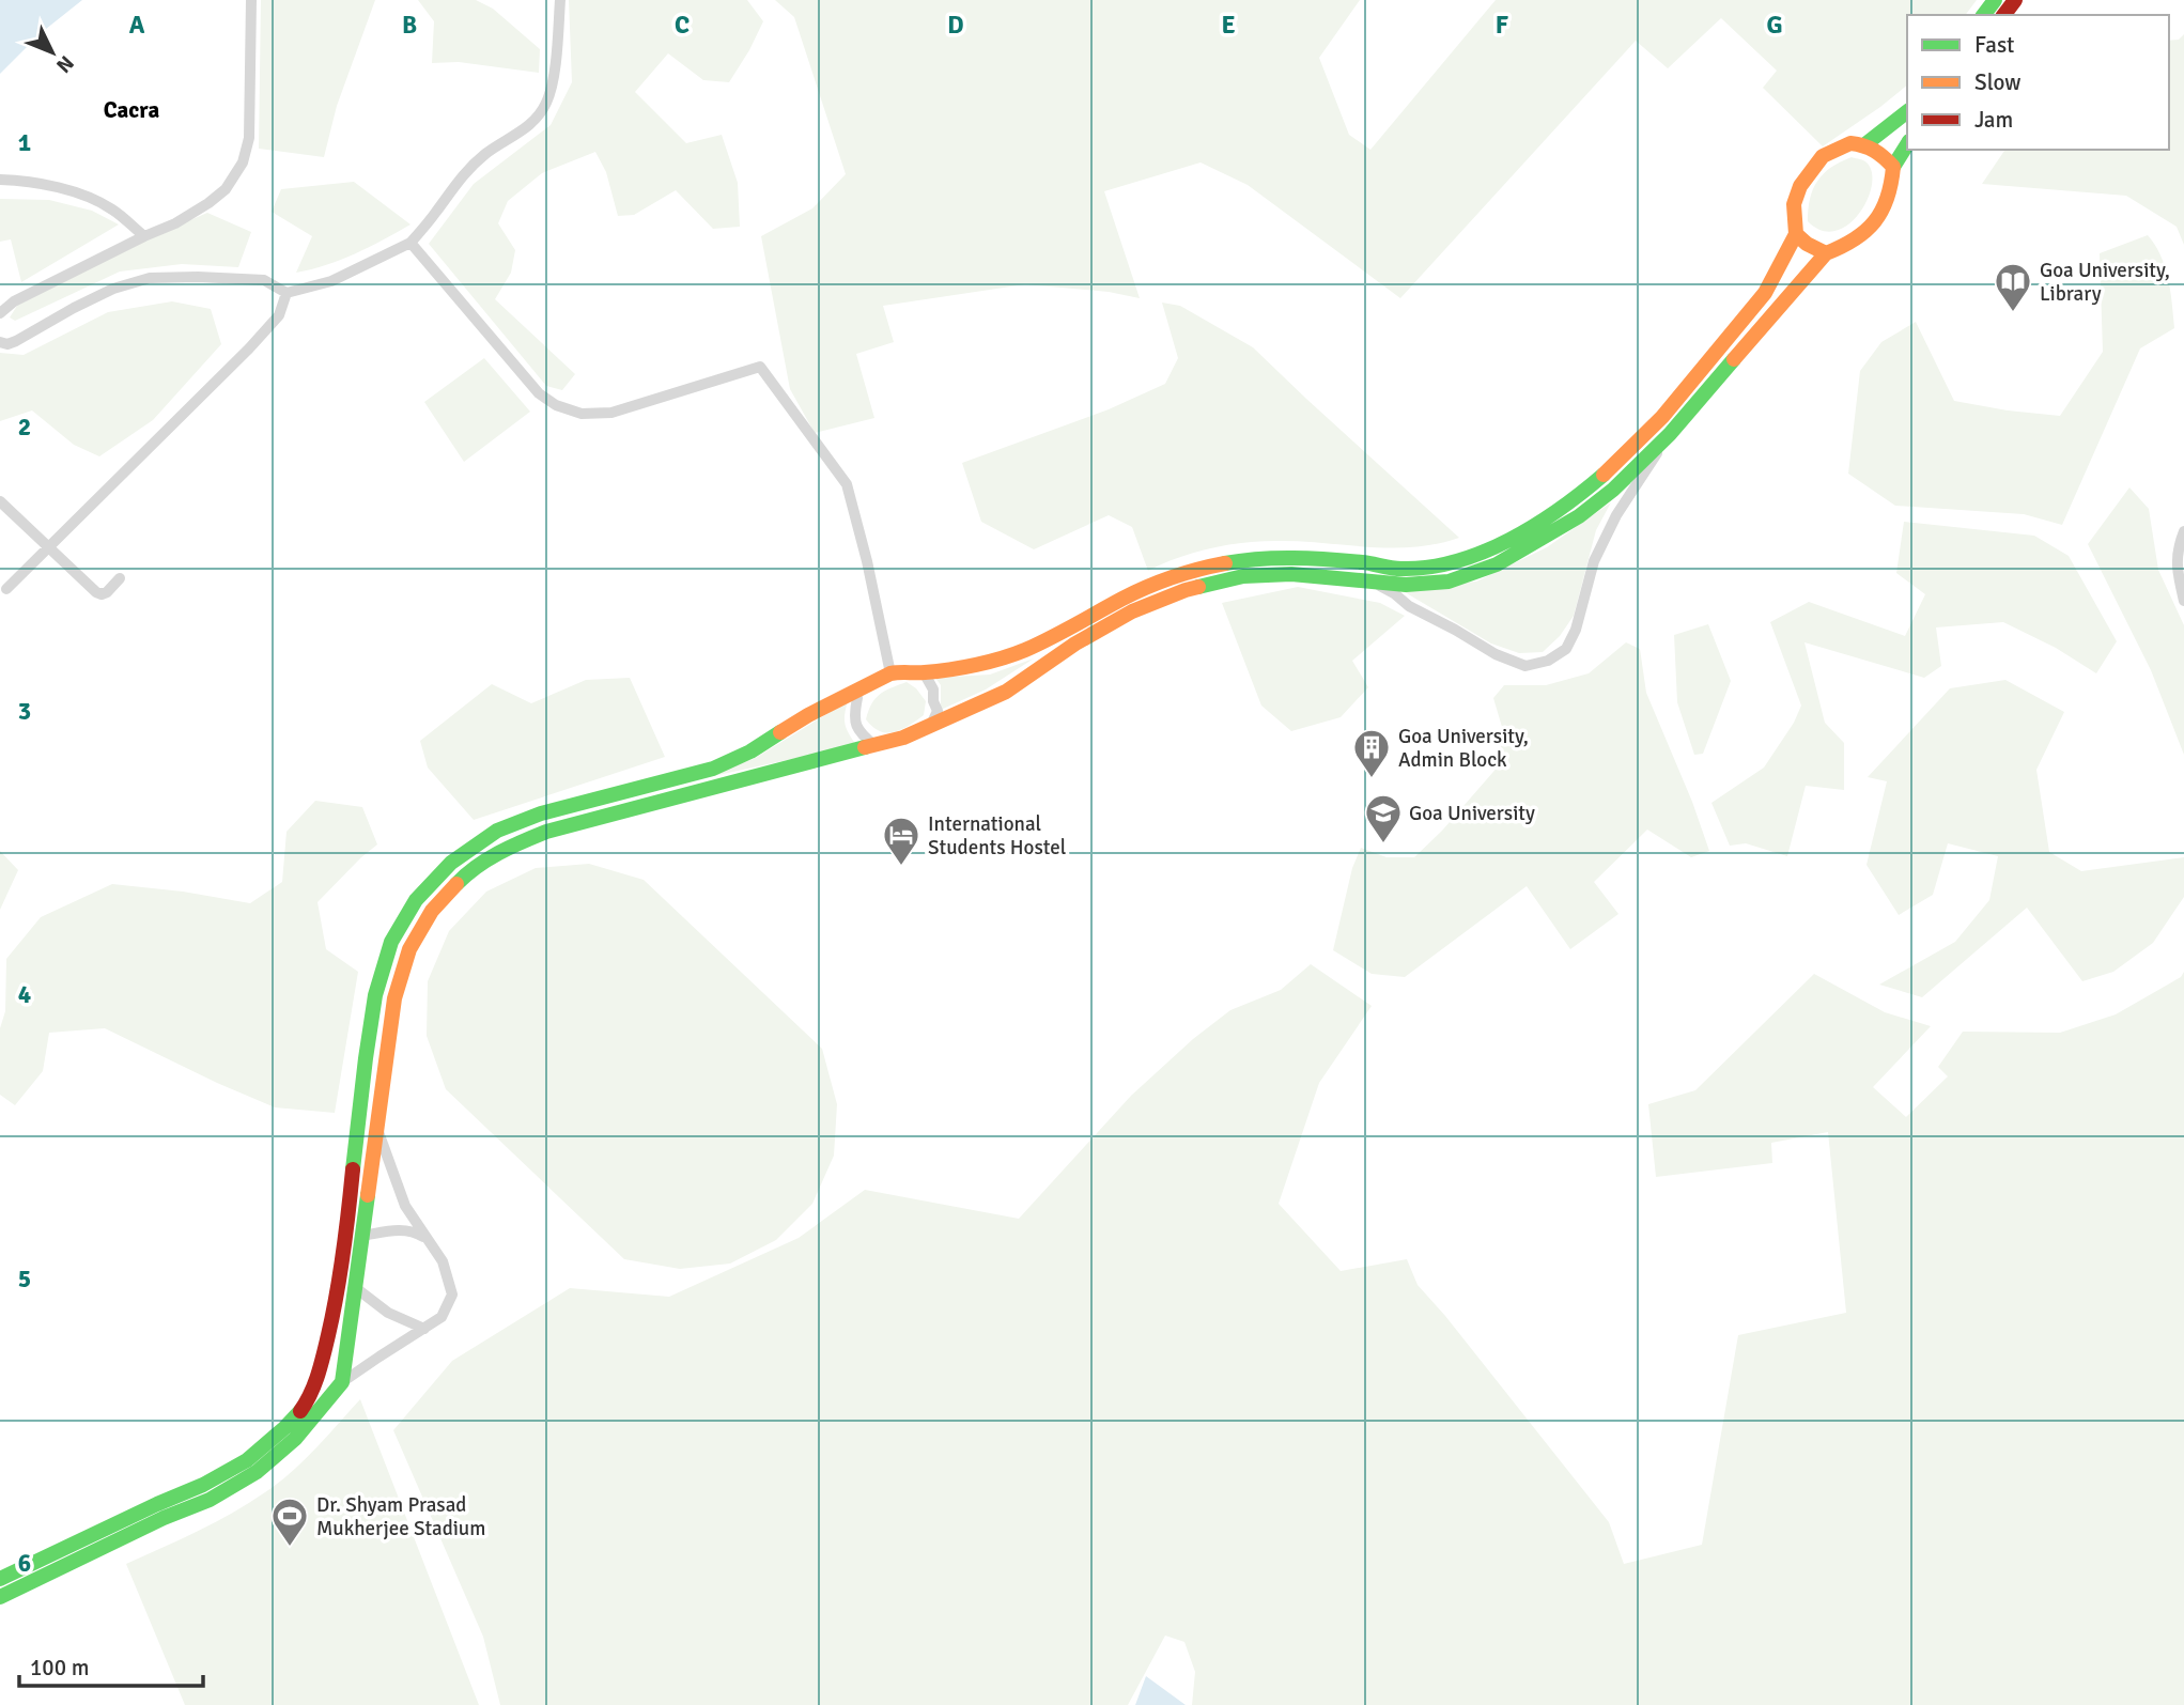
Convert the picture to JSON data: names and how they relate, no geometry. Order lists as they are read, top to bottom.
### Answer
{
  "districts": ["Cacra"],
  "places": {
    "library": ["Goa University, Library"],
    "building": ["Goa University, Admin Block"],
    "school or university": ["Goa University"],
    "hotel": ["International Students Hostel"],
    "sports": ["Dr. Shyam Prasad Mukherjee Stadium"]
  },
  "legend": ["Fast", "Slow", "Jam"],
  "scale_bar": "100 m",
  "north": "bottom right",
  "grid": {
    "columns": [
      "A",
      "B",
      "C",
      "D",
      "E",
      "F",
      "G"
    ],
    "rows": [
      "1",
      "2",
      "3",
      "4",
      "5",
      "6"
    ]
  }
}
